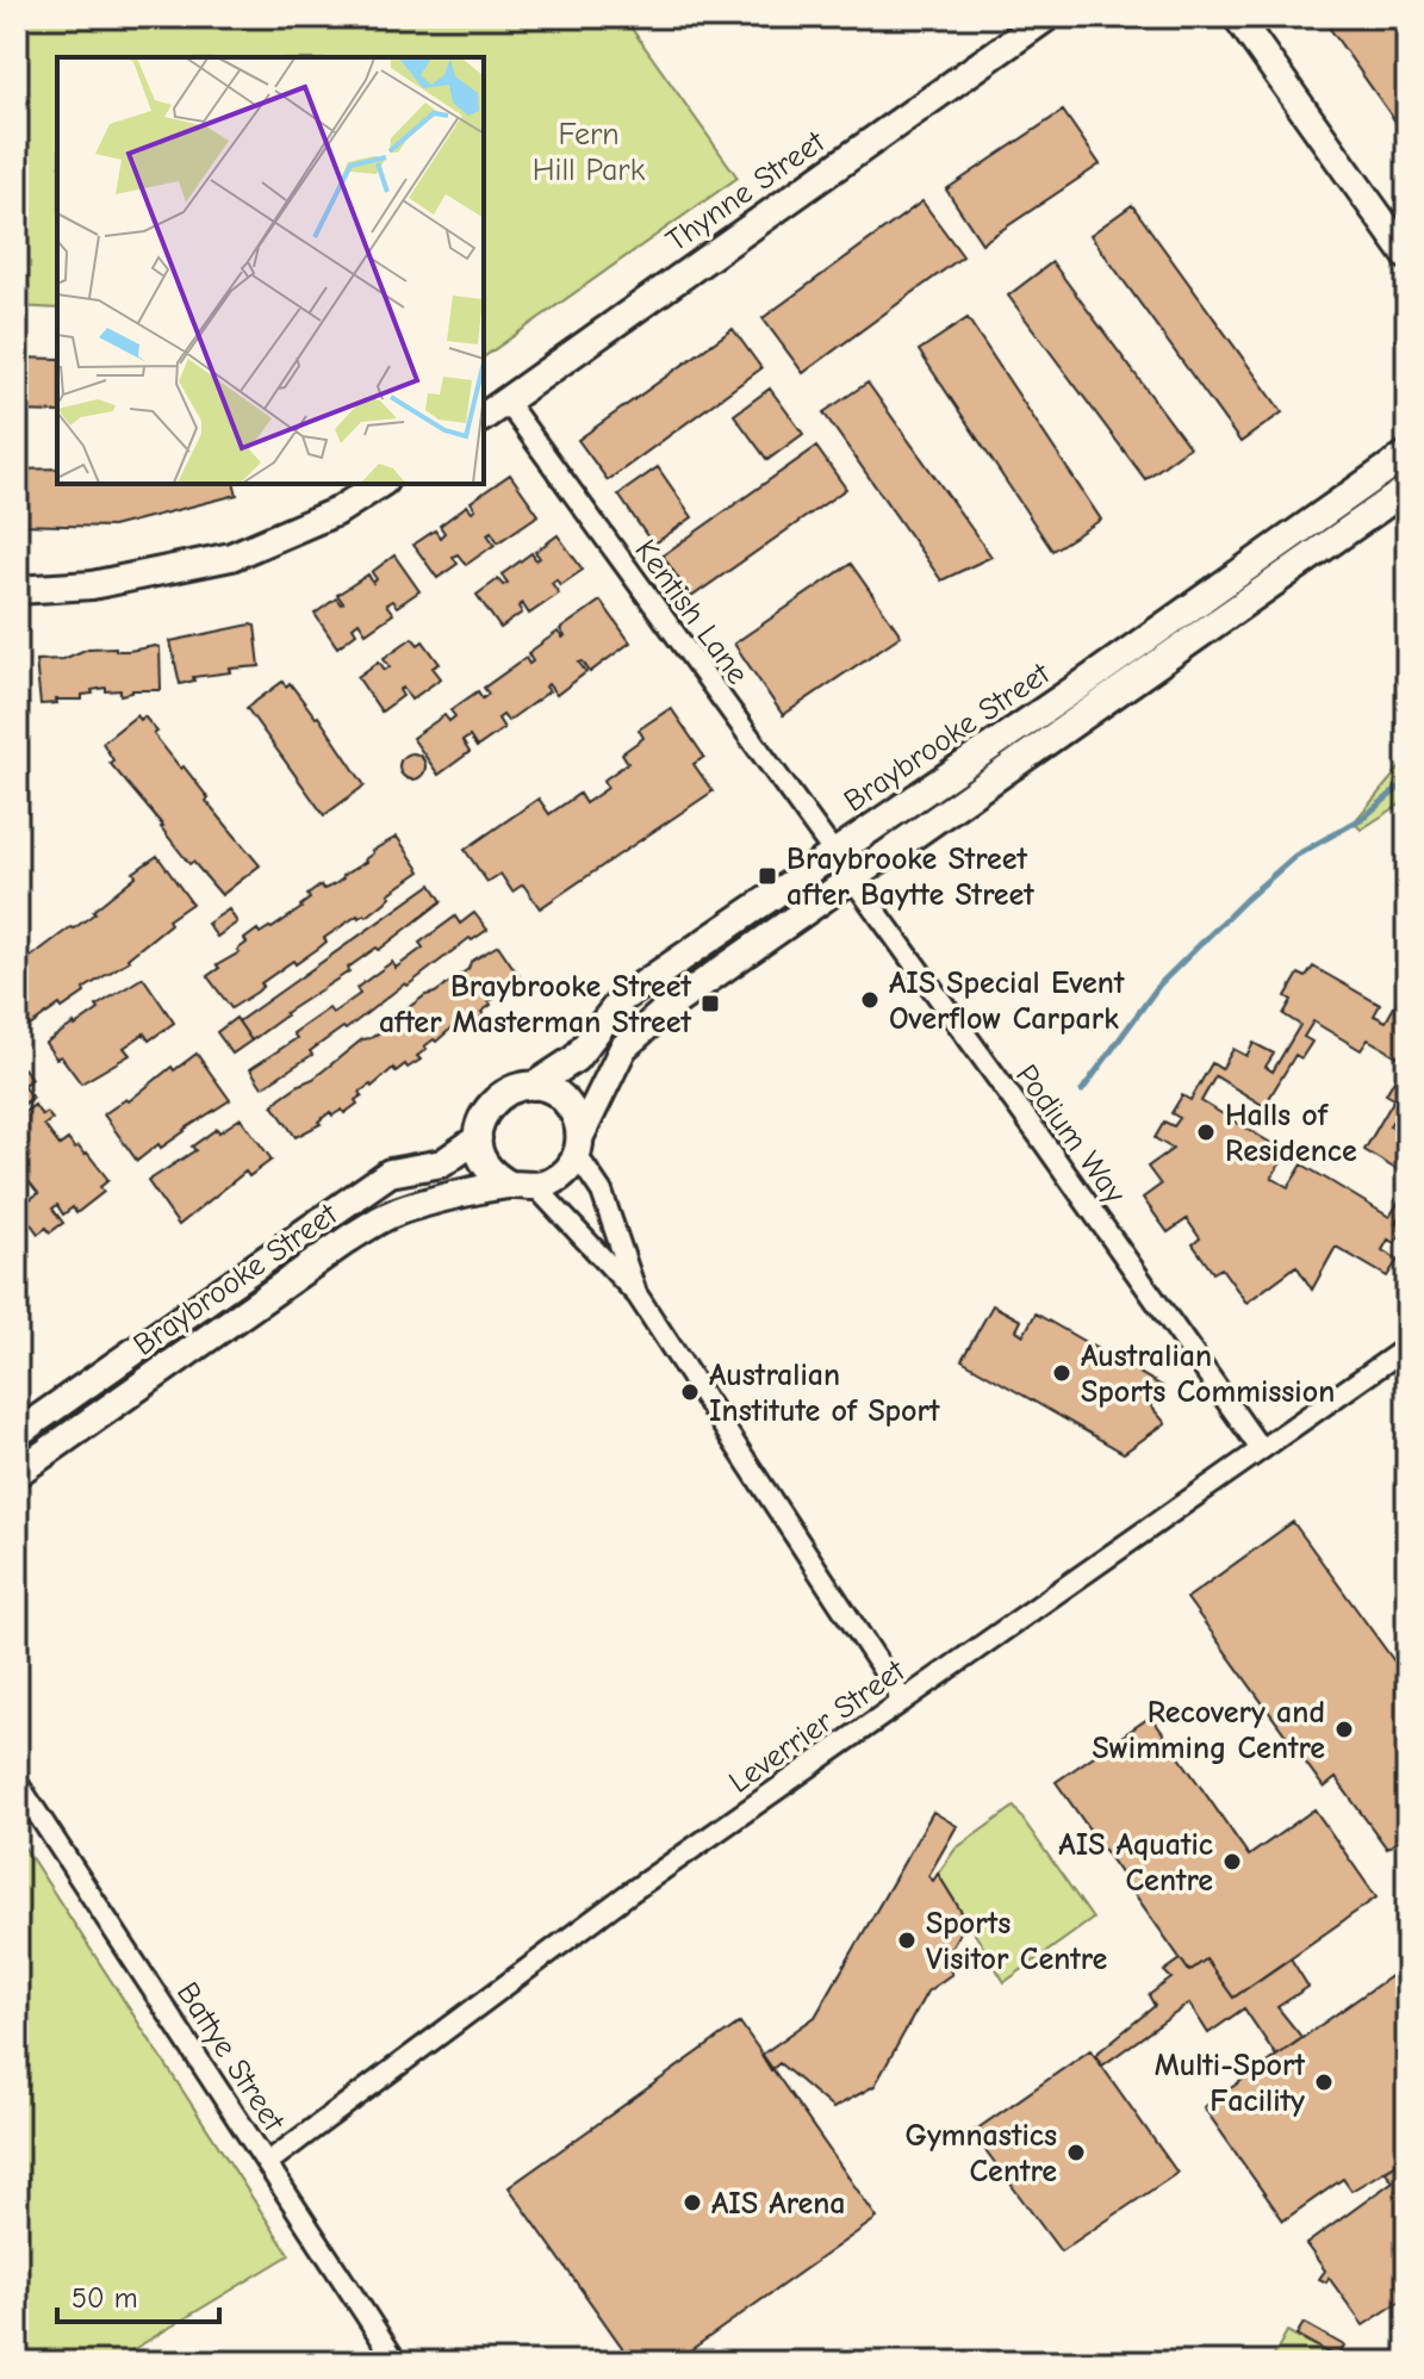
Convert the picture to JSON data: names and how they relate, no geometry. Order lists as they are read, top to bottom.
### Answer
{
  "streets": {
    "street": [
      "Thynne Street",
      "Kentish Lane",
      "Braybrooke Street",
      "Podium Way",
      "Leverrier Street",
      "Battye Street"
    ]
  },
  "crossings": [
    ["Thynne Street", "Kentish Lane"],
    ["Kentish Lane", "Braybrooke Street"],
    ["Kentish Lane", "Podium Way"],
    ["Braybrooke Street", "Podium Way"],
    ["Podium Way", "Leverrier Street"],
    ["Leverrier Street", "Battye Street"]
  ],
  "parks": ["Fern Hill Park"],
  "places": {
    "transit": ["Braybrooke Street after Baytte Street", "Braybrooke Street after Masterman Street"],
    "other": [
      "AIS Special Event Overflow Carpark",
      "Halls of Residence",
      "Australian Sports Commission",
      "Australian Institute of Sport",
      "Recovery and Swimming Centre",
      "AIS Aquatic Centre",
      "Sports Visitor Centre",
      "Multi-Sport Facility",
      "Gymnastics Centre",
      "AIS Arena"
    ]
  },
  "scale_bar": "50 m"
}
